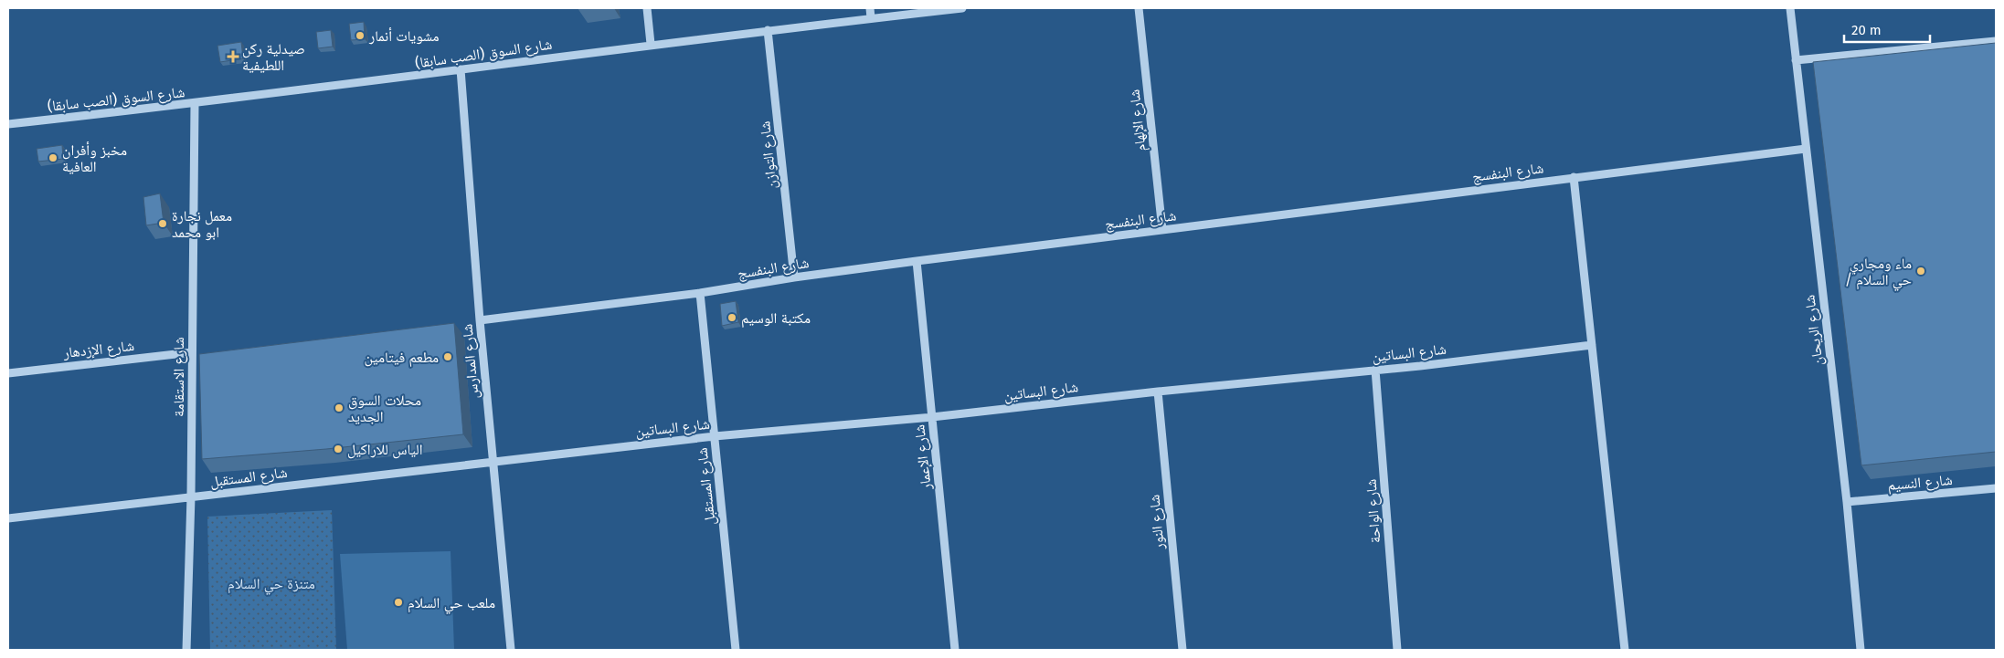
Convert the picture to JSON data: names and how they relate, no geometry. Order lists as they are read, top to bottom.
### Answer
{
  "streets": {
    "street": [
      "شارع السوق (الصب سابقا)",
      "شارع الإلهام",
      "شارع التوازن",
      "شارع البنفسج",
      "شارع الريحان",
      "شارع الإزدهار",
      "شارع البساتين",
      "شارع المدارس",
      "شارع الاستقامة",
      "شارع الإعمار",
      "شارع المستقبل",
      "شارع النسيم",
      "شارع الواحة",
      "شارع النور"
    ]
  },
  "crossings": [
    ["شارع السوق (الصب سابقا)", "شارع التوازن"],
    ["شارع السوق (الصب سابقا)", "شارع المدارس"],
    ["شارع السوق (الصب سابقا)", "شارع الاستقامة"],
    ["شارع الإلهام", "شارع البنفسج"],
    ["شارع التوازن", "شارع البنفسج"],
    ["شارع البنفسج", "شارع الريحان"],
    ["شارع البنفسج", "شارع المدارس"],
    ["شارع البنفسج", "شارع الإعمار"],
    ["شارع البنفسج", "شارع المستقبل"],
    ["شارع الريحان", "شارع النسيم"],
    ["شارع الإزدهار", "شارع الاستقامة"],
    ["شارع البساتين", "شارع المدارس"],
    ["شارع البساتين", "شارع الإعمار"],
    ["شارع البساتين", "شارع المستقبل"],
    ["شارع البساتين", "شارع الواحة"],
    ["شارع البساتين", "شارع النور"],
    ["شارع المدارس", "شارع المستقبل"],
    ["شارع الاستقامة", "شارع المستقبل"]
  ],
  "parks": ["متنزة حي السلام"],
  "places": {
    "other": [
      "مشويات أنمار",
      "مخبز وأفران العافية",
      "معمل نجارة ابو محمد",
      "ماء ومجاري / حي السلام",
      "مكتبة الوسيم",
      "مطعم فيتامين",
      "محلات السوق الجديد",
      "الياس للاراكيل",
      "ملعب حي السلام"
    ],
    "health": ["صيدلية ركن اللطيفية"]
  },
  "scale_bar": "20 m"
}
